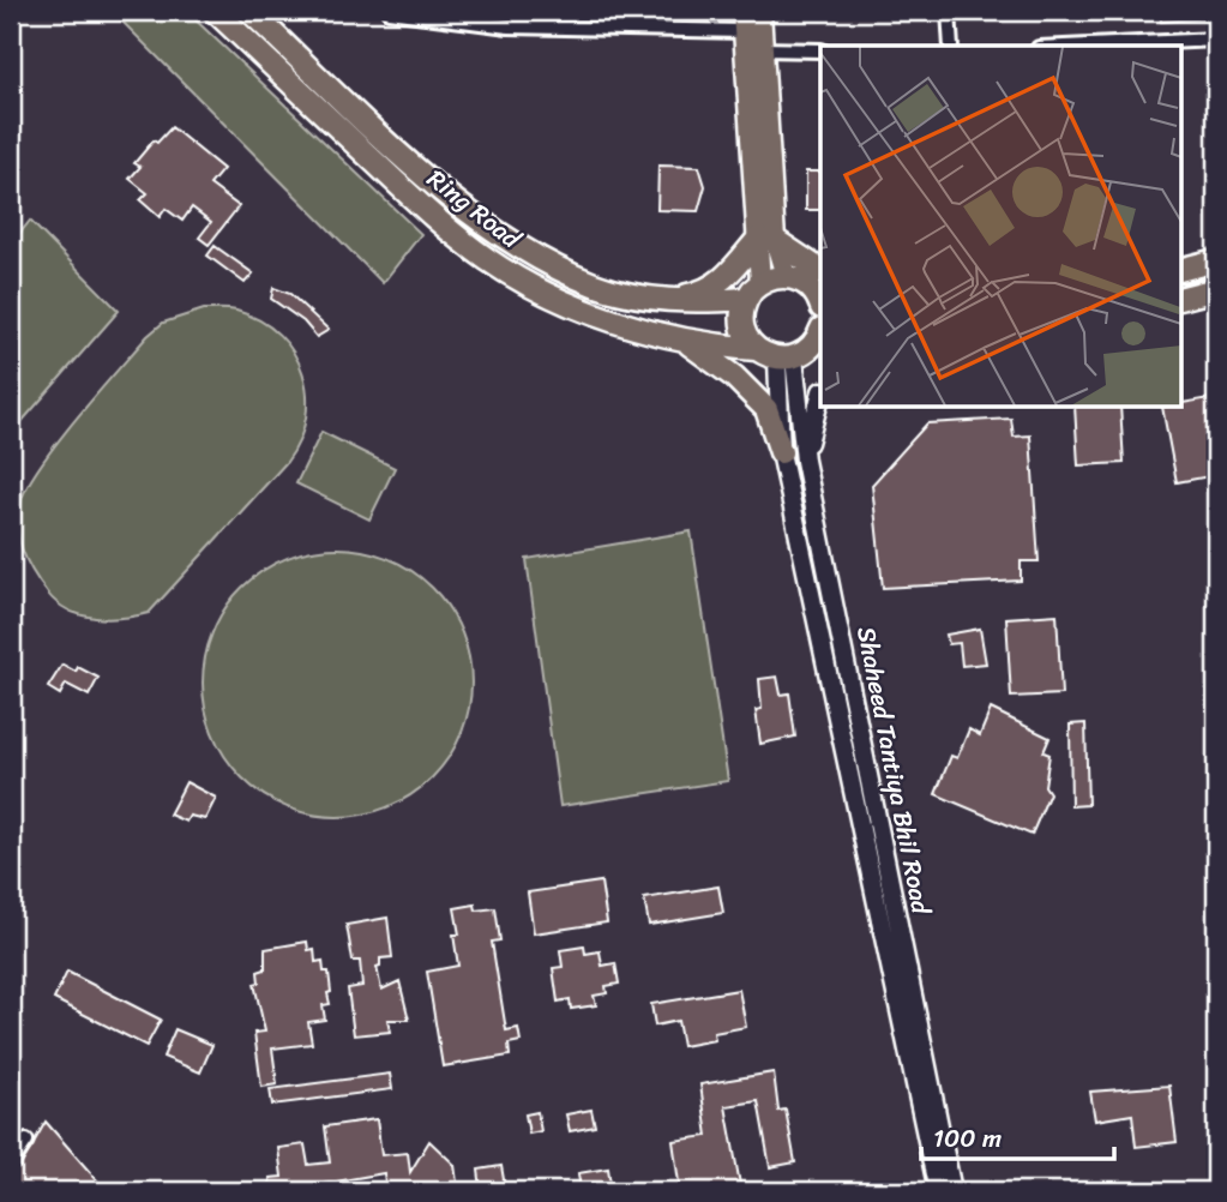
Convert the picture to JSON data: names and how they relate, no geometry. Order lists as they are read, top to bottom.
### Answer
{
  "streets": {
    "highway": ["Ring Road"],
    "main road": ["Shaheed Tantiya Bhil Road"]
  },
  "crossings": [
    ["Ring Road", "Shaheed Tantiya Bhil Road"]
  ],
  "scale_bar": "100 m"
}
